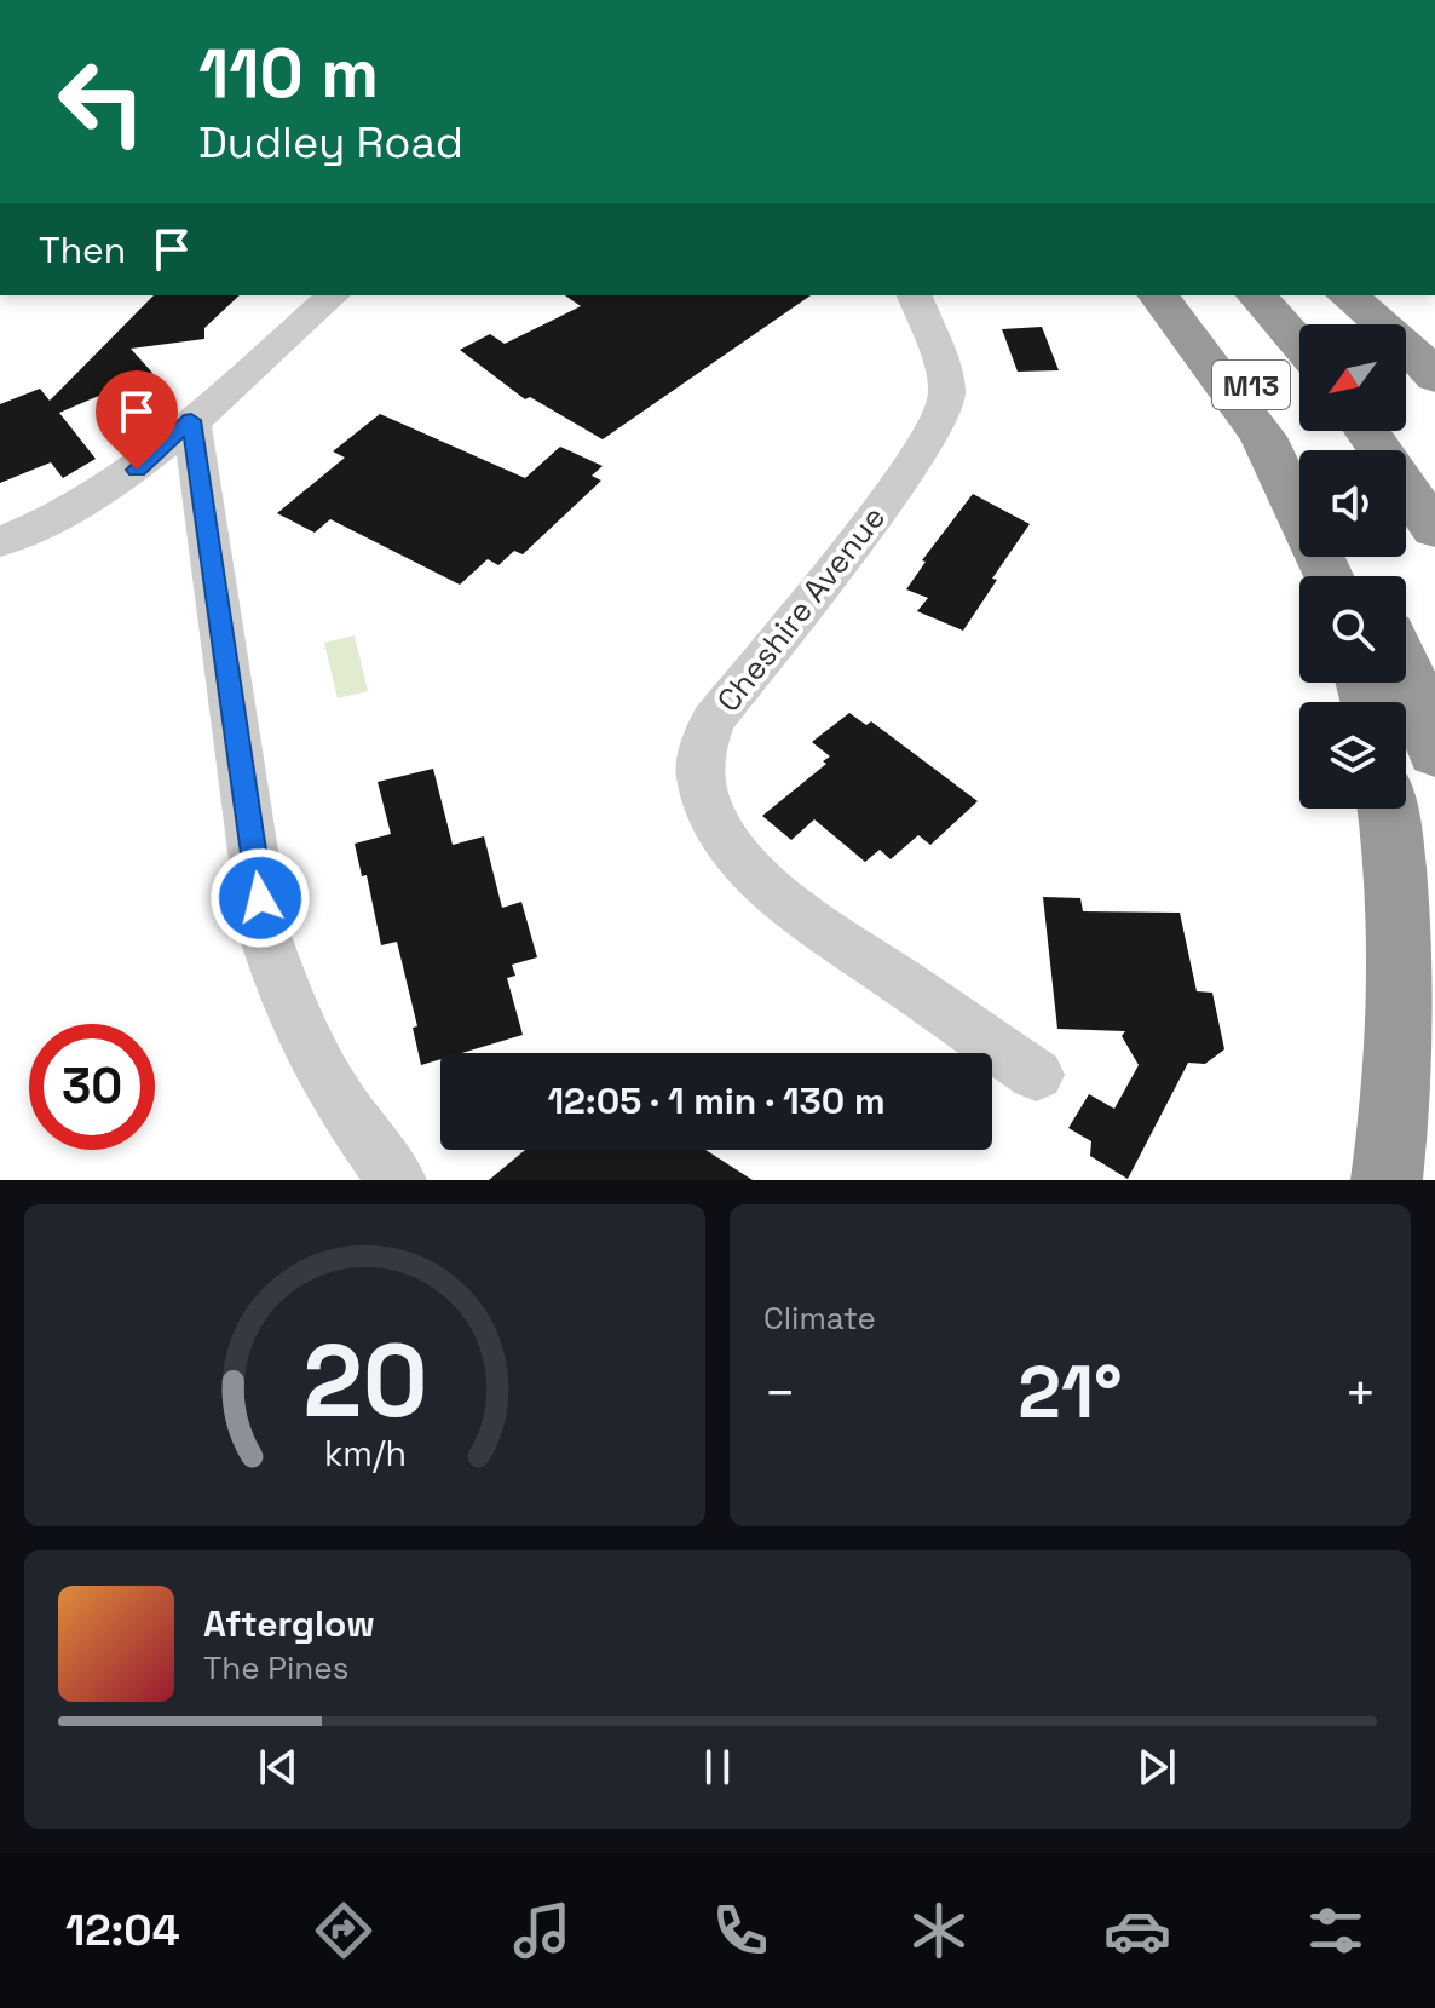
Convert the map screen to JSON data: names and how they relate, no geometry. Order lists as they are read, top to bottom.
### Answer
{
  "streets": {
    "highway": ["M13"],
    "street": ["Cheshire Avenue"]
  },
  "north": "bottom left",
  "page": {
    "turn": ["110 m", "Dudley Road"],
    "then": "Then",
    "limit": "30",
    "trip": "12:05 · 1 min · 130 m",
    "tile": "Climate",
    "heat": ["−", "21°", "+"],
    "song": ["Afterglow", "The Pines"],
    "tabs": "12:04",
    "gauge": ["20", "km/h"]
  }
}
